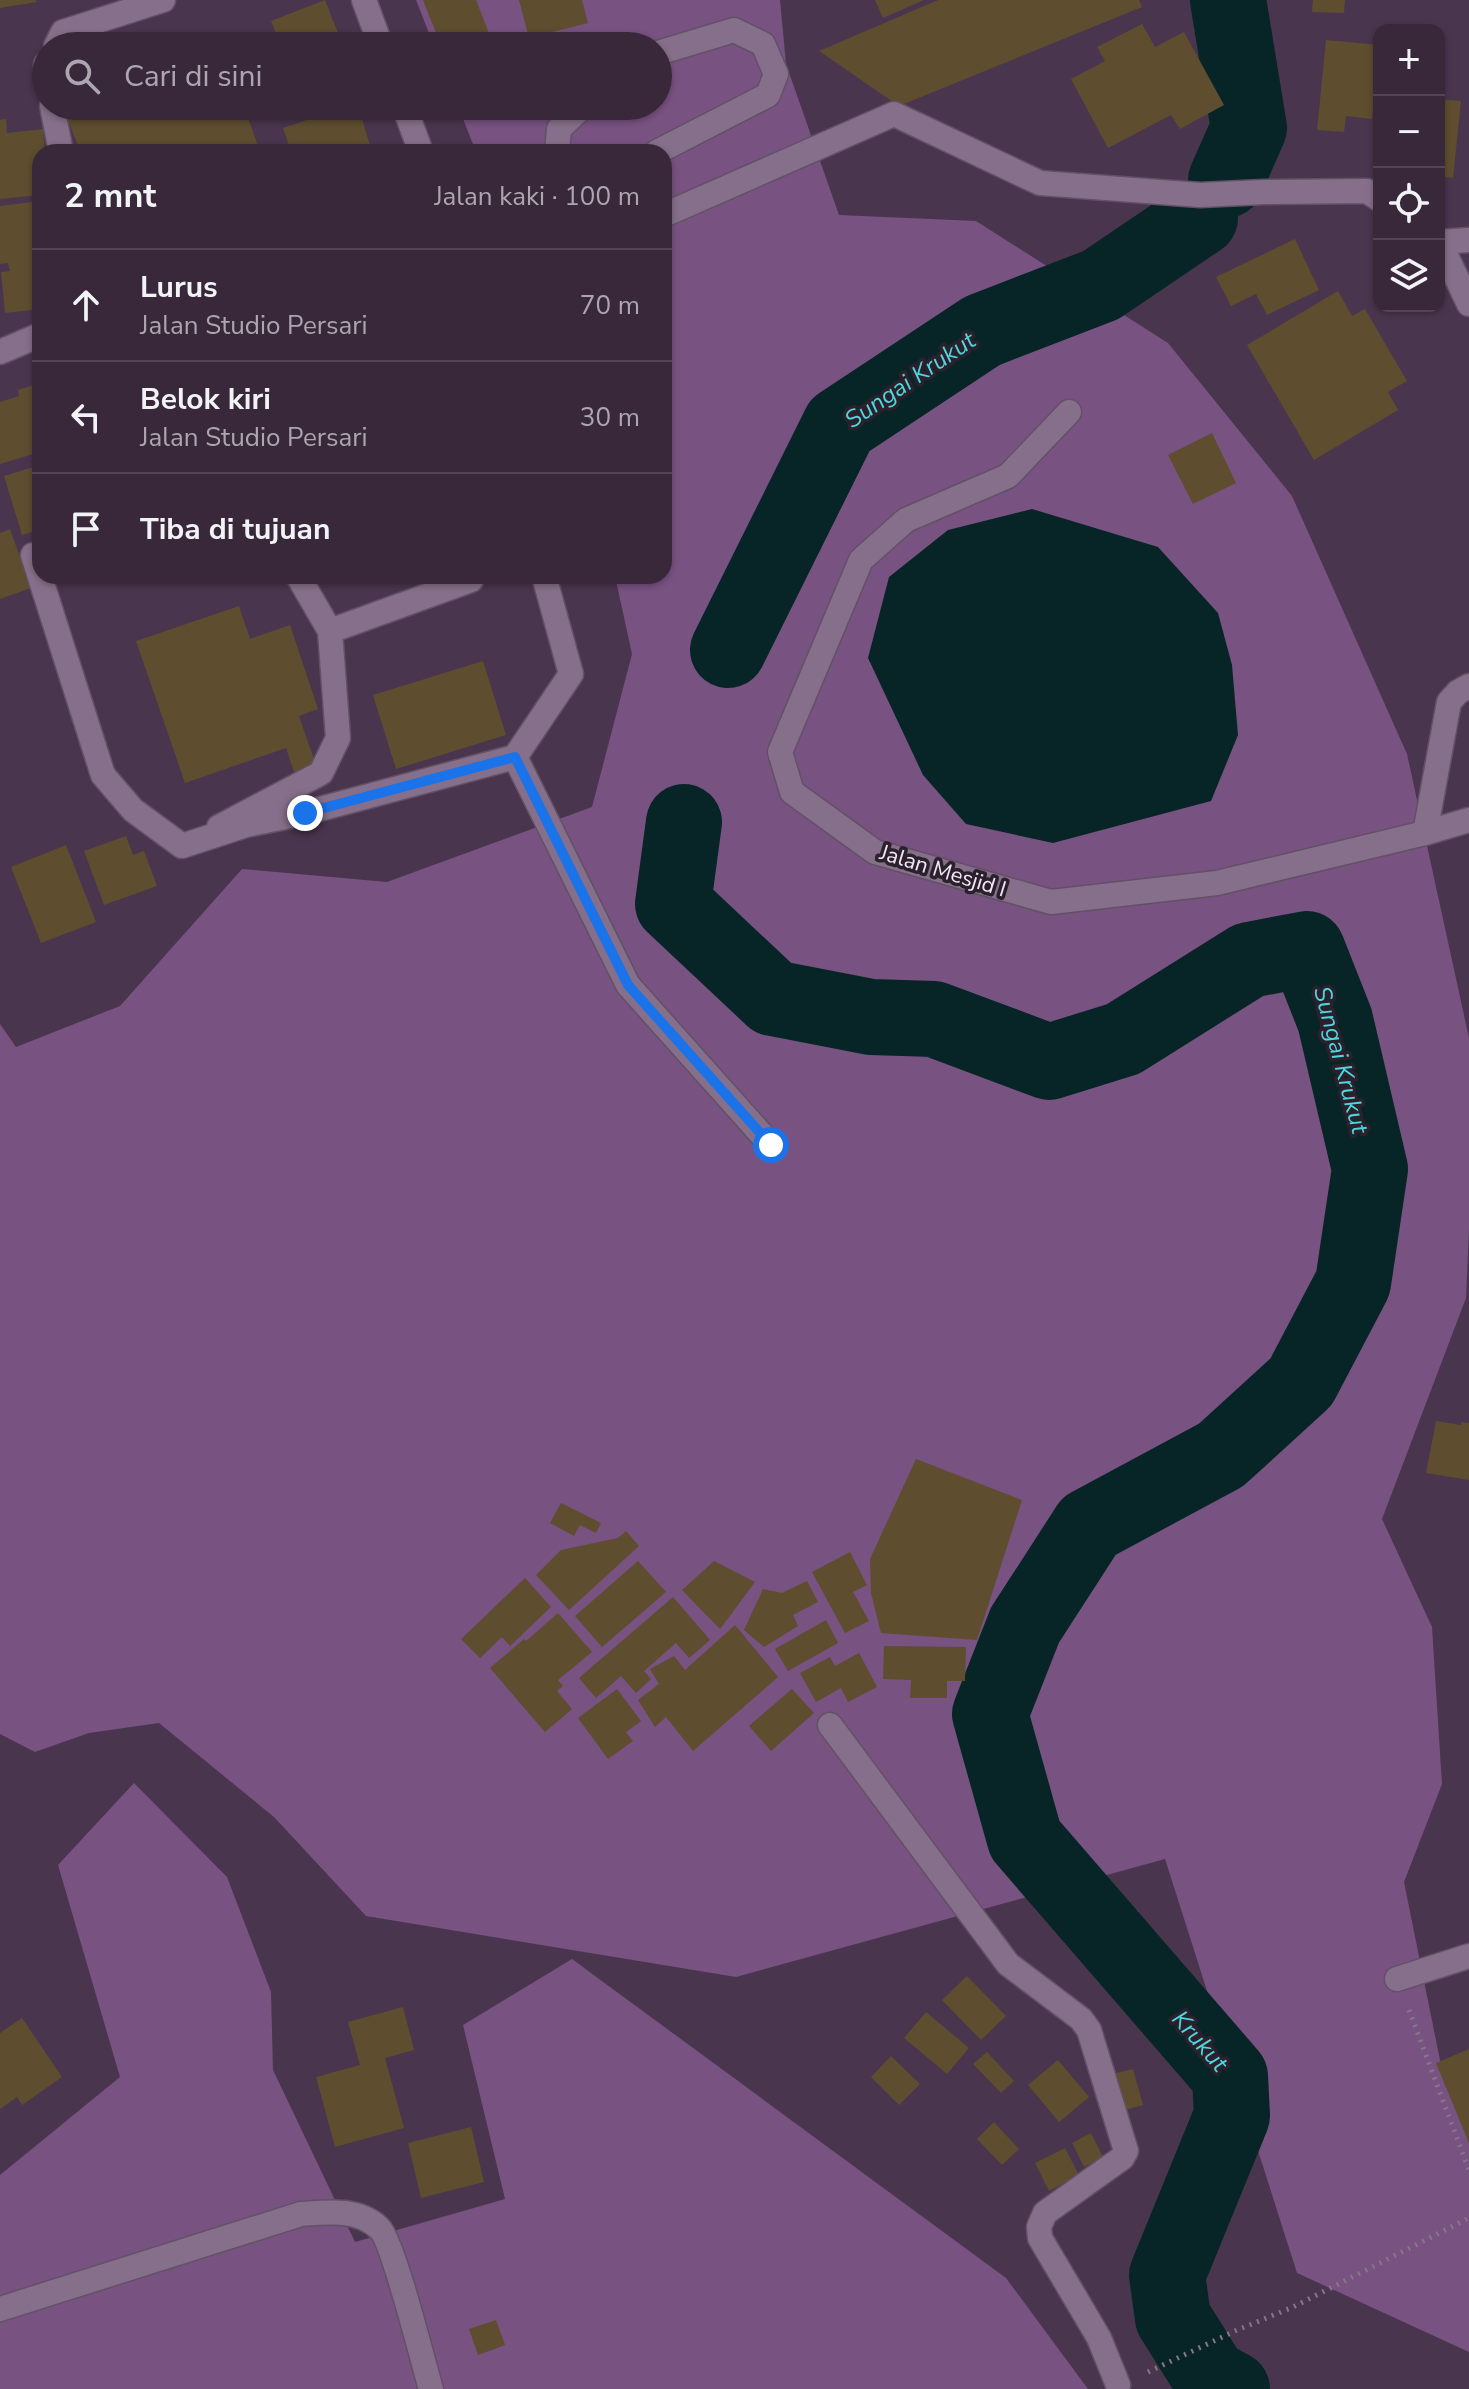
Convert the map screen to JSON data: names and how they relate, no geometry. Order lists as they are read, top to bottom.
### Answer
{
  "streets": {
    "street": ["Jalan Mesjid I"]
  },
  "water": ["Sungai Krukut", "Krukut"],
  "page": {
    "map_buttons": ["+", "−"],
    "search": "Cari di sini",
    "heading": ["2 mnt", "Jalan kaki · 100 m"],
    "list": [
      ["Lurus", "Jalan Studio Persari", "70 m"],
      ["Belok kiri", "Jalan Studio Persari", "30 m"],
      "Tiba di tujuan"
    ]
  }
}
